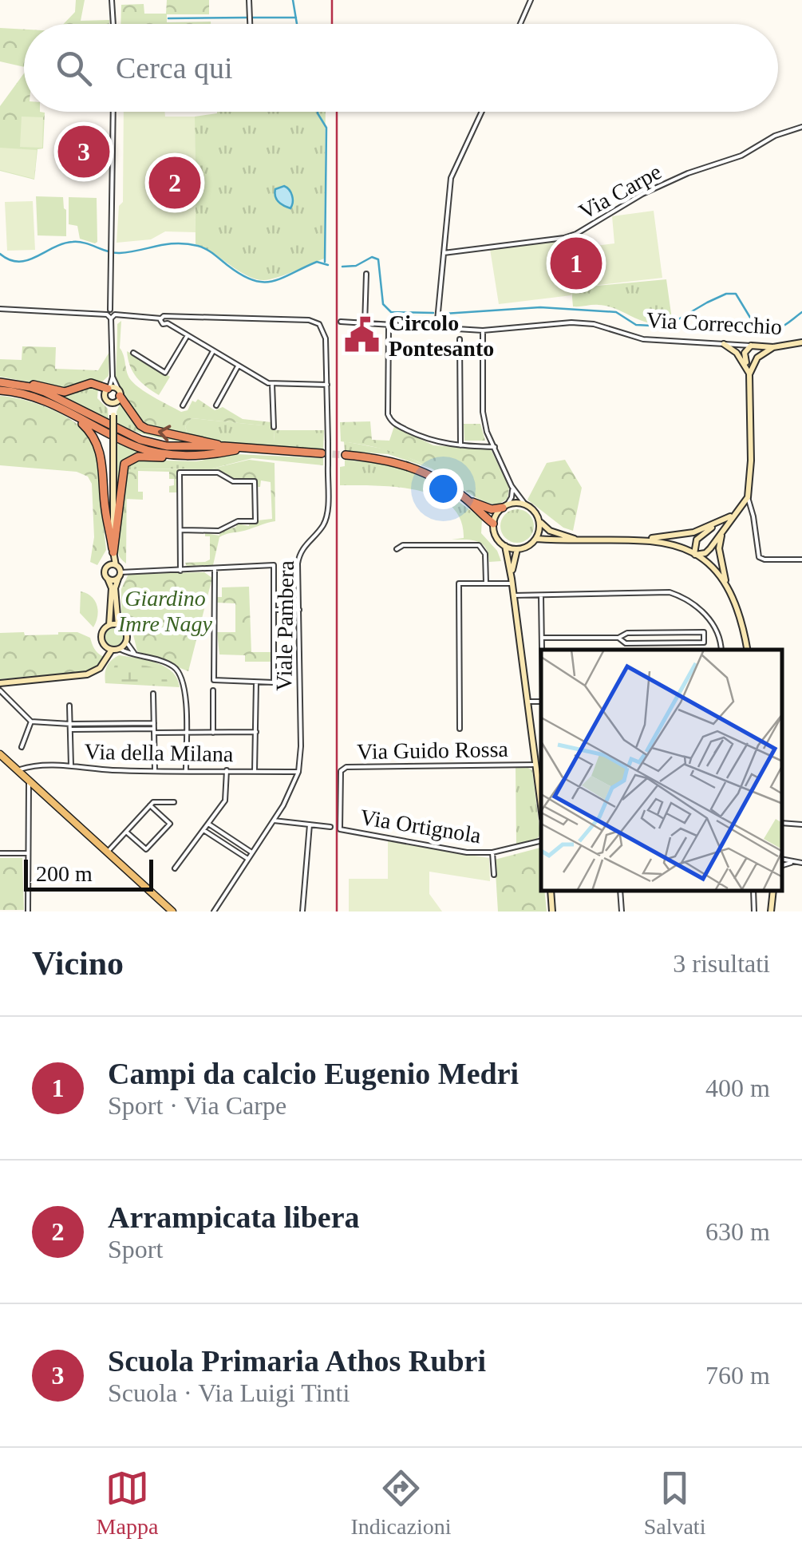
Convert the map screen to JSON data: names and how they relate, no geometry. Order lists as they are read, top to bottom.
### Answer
{
  "streets": {
    "street": [
      "Via Carpe",
      "Via Correcchio",
      "Viale Pambera",
      "Via Guido Rossa",
      "Via della Milana",
      "Via Ortignola"
    ]
  },
  "crossings": [
    ["Viale Pambera", "Via della Milana"],
    ["Via Guido Rossa", "Via Ortignola"]
  ],
  "parks": ["Giardino Imre Nagy"],
  "places": {
    "public building": ["Circolo Pontesanto"]
  },
  "scale_bar": "200 m",
  "page": {
    "search": "Cerca qui",
    "pins": ["3", "2", "1"],
    "scale": "200 m",
    "heading": ["Vicino", "3 risultati"],
    "list": [
      {
        "mark": "1",
        "name": "Campi da calcio Eugenio Medri",
        "note": "Sport · Via Carpe",
        "value": "400 m"
      },
      {
        "mark": "2",
        "name": "Arrampicata libera",
        "note": "Sport",
        "value": "630 m"
      },
      {
        "mark": "3",
        "name": "Scuola Primaria Athos Rubri",
        "note": "Scuola · Via Luigi Tinti",
        "value": "760 m"
      }
    ],
    "nav": ["Mappa", "Indicazioni", "Salvati"]
  }
}
